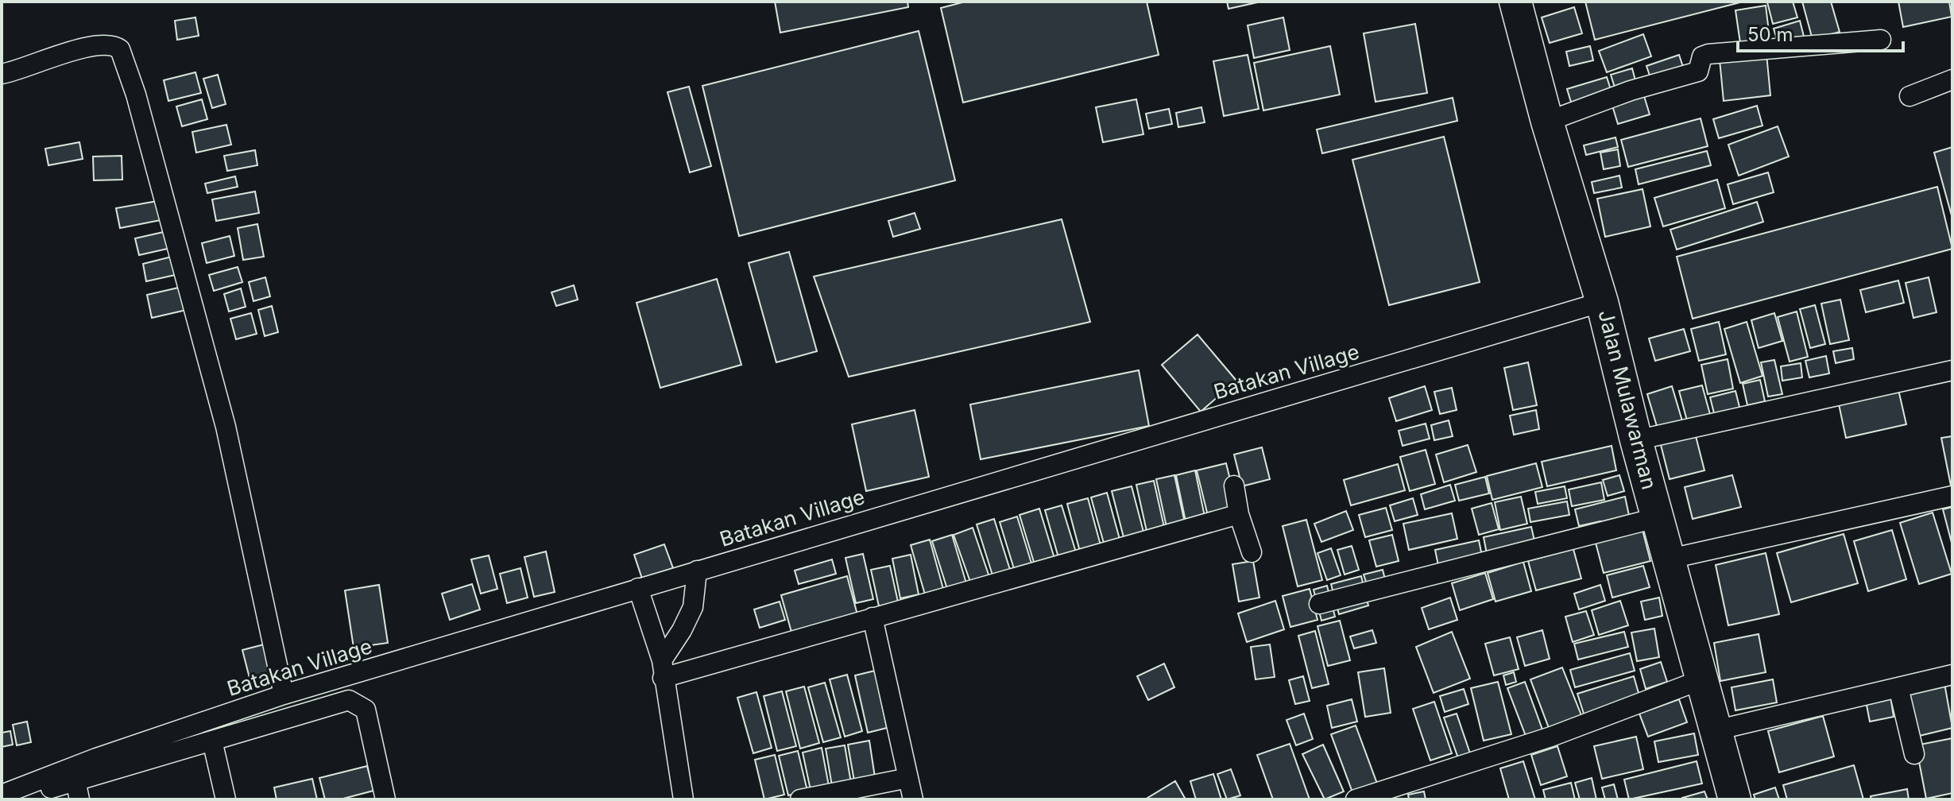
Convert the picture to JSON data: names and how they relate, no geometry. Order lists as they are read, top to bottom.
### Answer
{
  "streets": {
    "main road": ["Jalan Mulawarman"],
    "street": ["Batakan Village"]
  },
  "crossings": [
    ["Batakan Village", "Jalan Mulawarman"]
  ],
  "scale_bar": "50 m"
}
